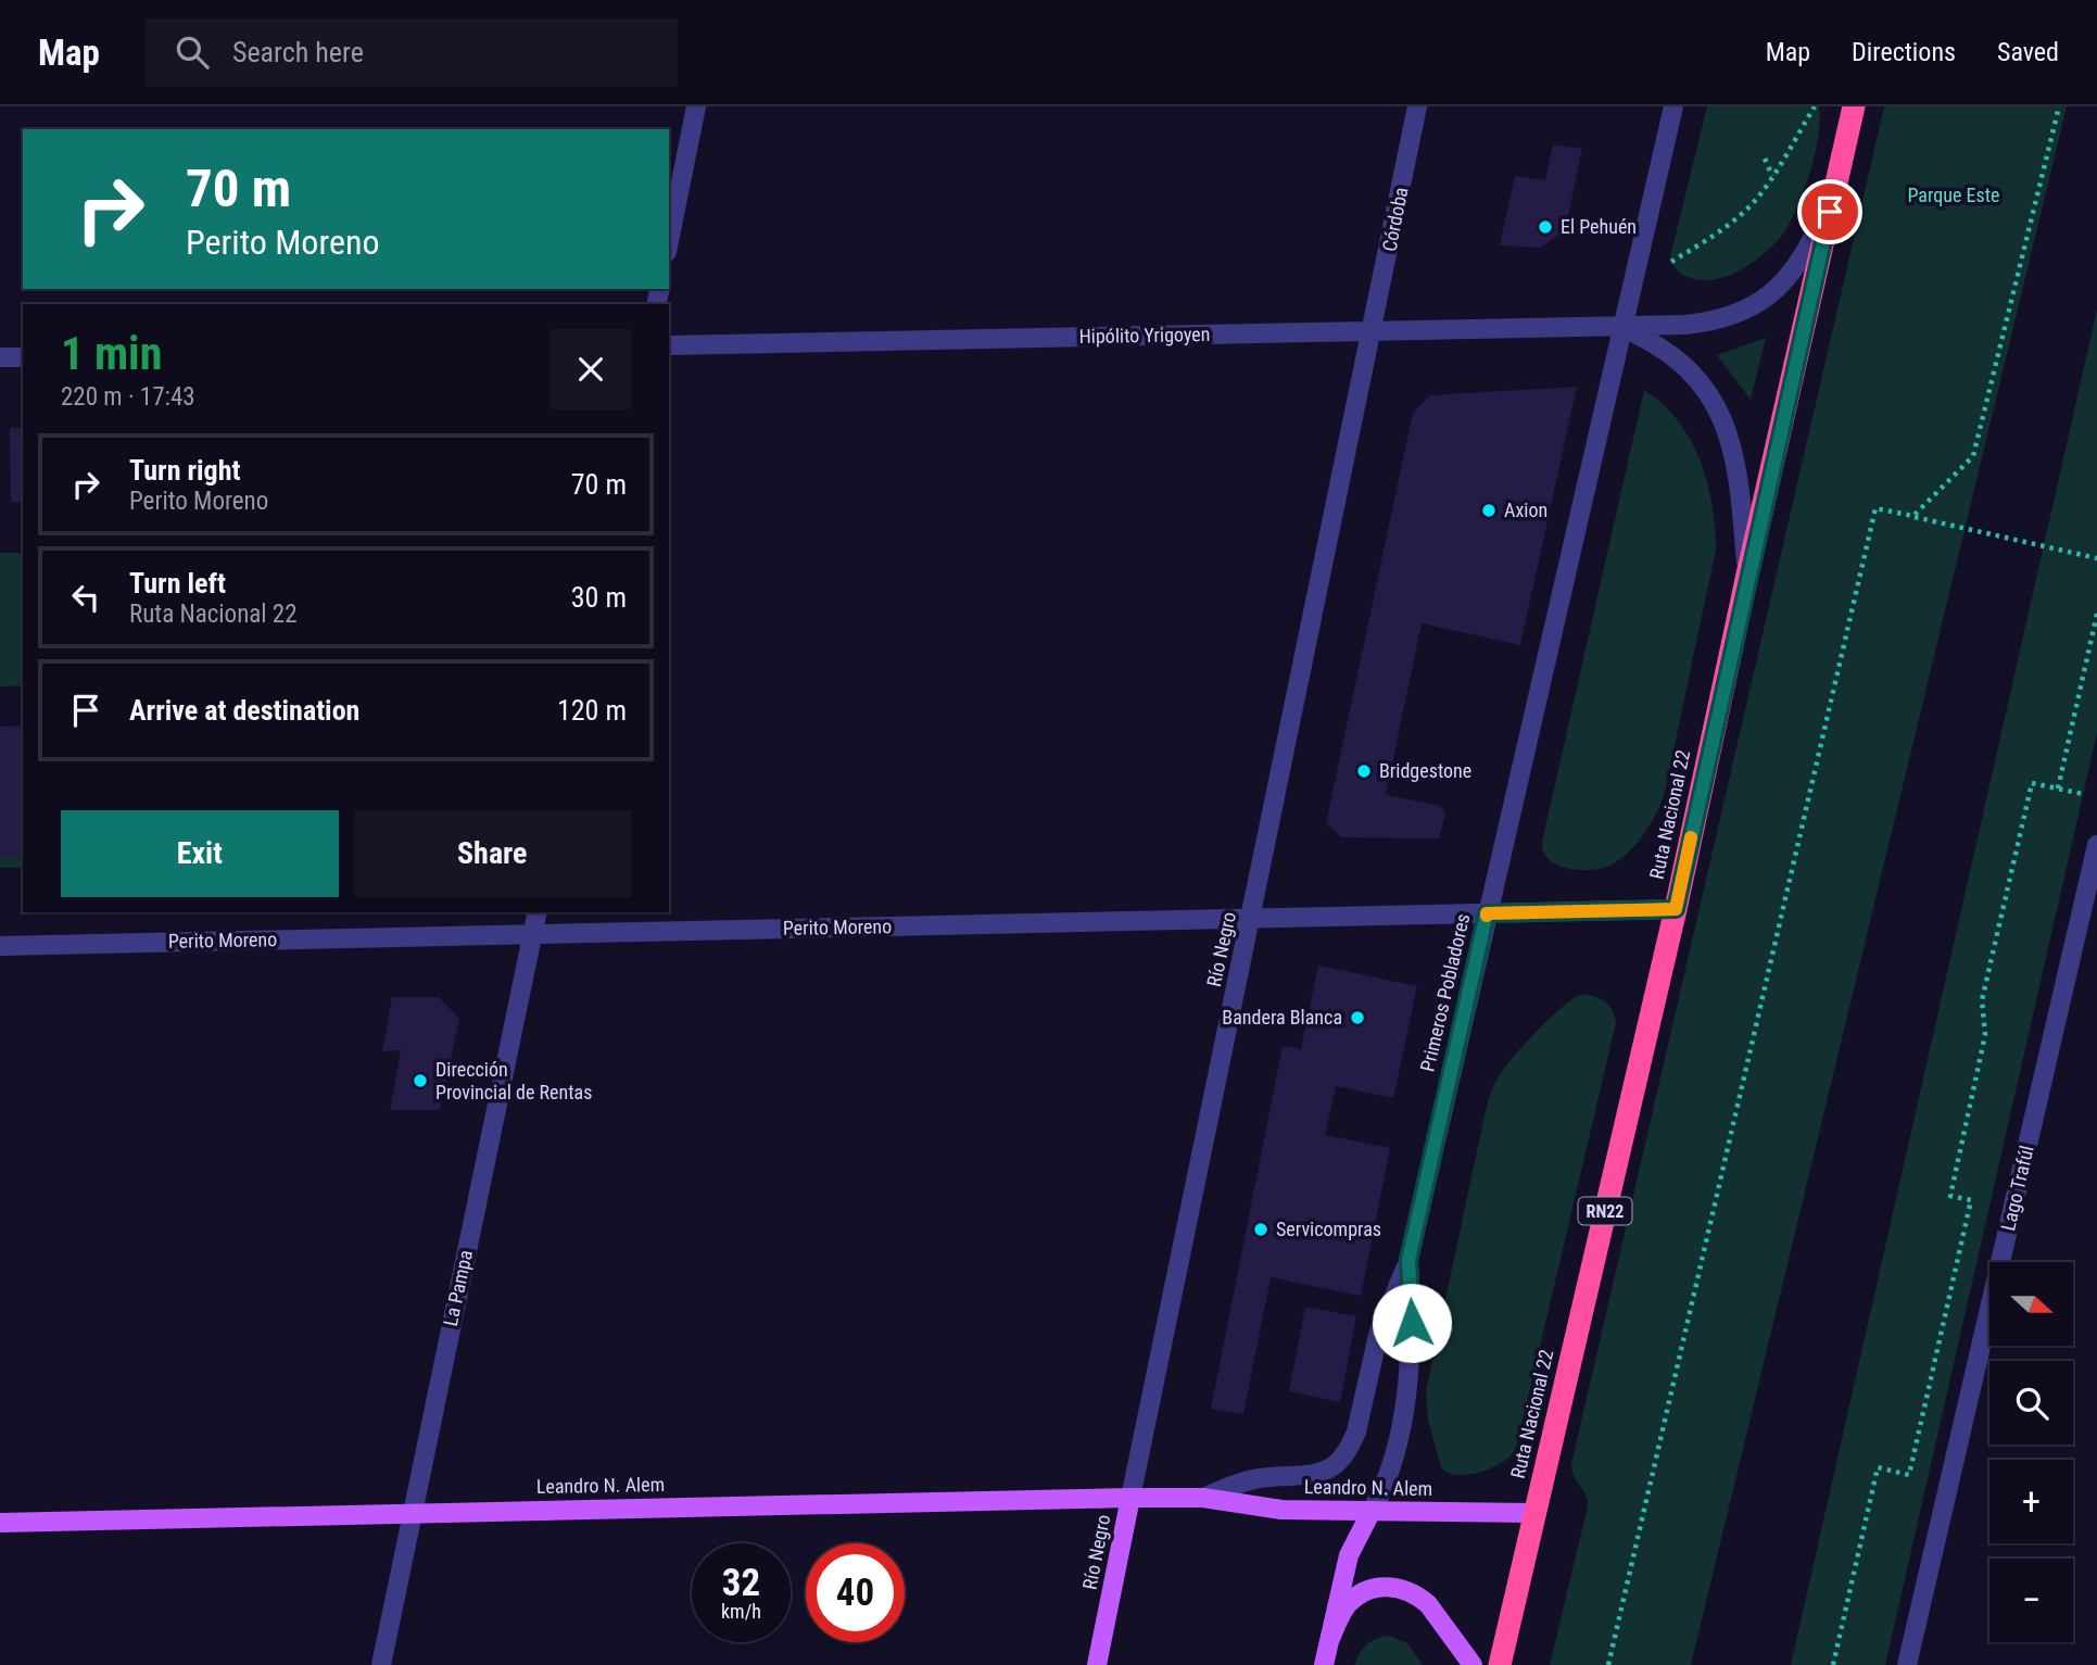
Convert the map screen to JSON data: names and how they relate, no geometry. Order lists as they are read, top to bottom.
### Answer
{
  "streets": {
    "highway": ["Ruta Nacional 22", "RN22"],
    "main road": ["Río Negro", "Primeros Pobladores", "Leandro N. Alem"],
    "street": [
      "Córdoba",
      "Hipólito Yrigoyen",
      "Perito Moreno",
      "Lago Trafúl",
      "La Pampa"
    ]
  },
  "crossings": [
    ["Córdoba", "Hipólito Yrigoyen"],
    ["Córdoba", "Río Negro"],
    ["Hipólito Yrigoyen", "Ruta Nacional 22"],
    ["Hipólito Yrigoyen", "Río Negro"],
    ["Hipólito Yrigoyen", "Primeros Pobladores"],
    ["Ruta Nacional 22", "Perito Moreno"],
    ["Ruta Nacional 22", "Leandro N. Alem"],
    ["Perito Moreno", "Río Negro"],
    ["Perito Moreno", "Primeros Pobladores"],
    ["Perito Moreno", "La Pampa"],
    ["Río Negro", "Leandro N. Alem"],
    ["Primeros Pobladores", "Leandro N. Alem"],
    ["La Pampa", "Leandro N. Alem"]
  ],
  "parks": ["Parque Este"],
  "places": [
    "El Pehuén",
    "Axion",
    "Bridgestone",
    "Bandera Blanca",
    "Dirección Provincial de Rentas",
    "Servicompras"
  ],
  "north": "right",
  "page": {
    "header": "Map",
    "search": "Search here",
    "nav": ["Map", "Directions", "Saved"],
    "turn": ["70 m", "Perito Moreno"],
    "heading": ["1 min", "220 m · 17:43"],
    "list": [
      {
        "name": "Turn right",
        "note": "Perito Moreno",
        "value": "70 m"
      },
      {
        "name": "Turn left",
        "note": "Ruta Nacional 22",
        "value": "30 m"
      },
      {
        "name": "Arrive at destination",
        "value": "120 m"
      }
    ],
    "buttons": ["Exit", "Share"],
    "map_buttons": ["+", "−"],
    "speed": "32 km/h",
    "limit": "40"
  }
}
